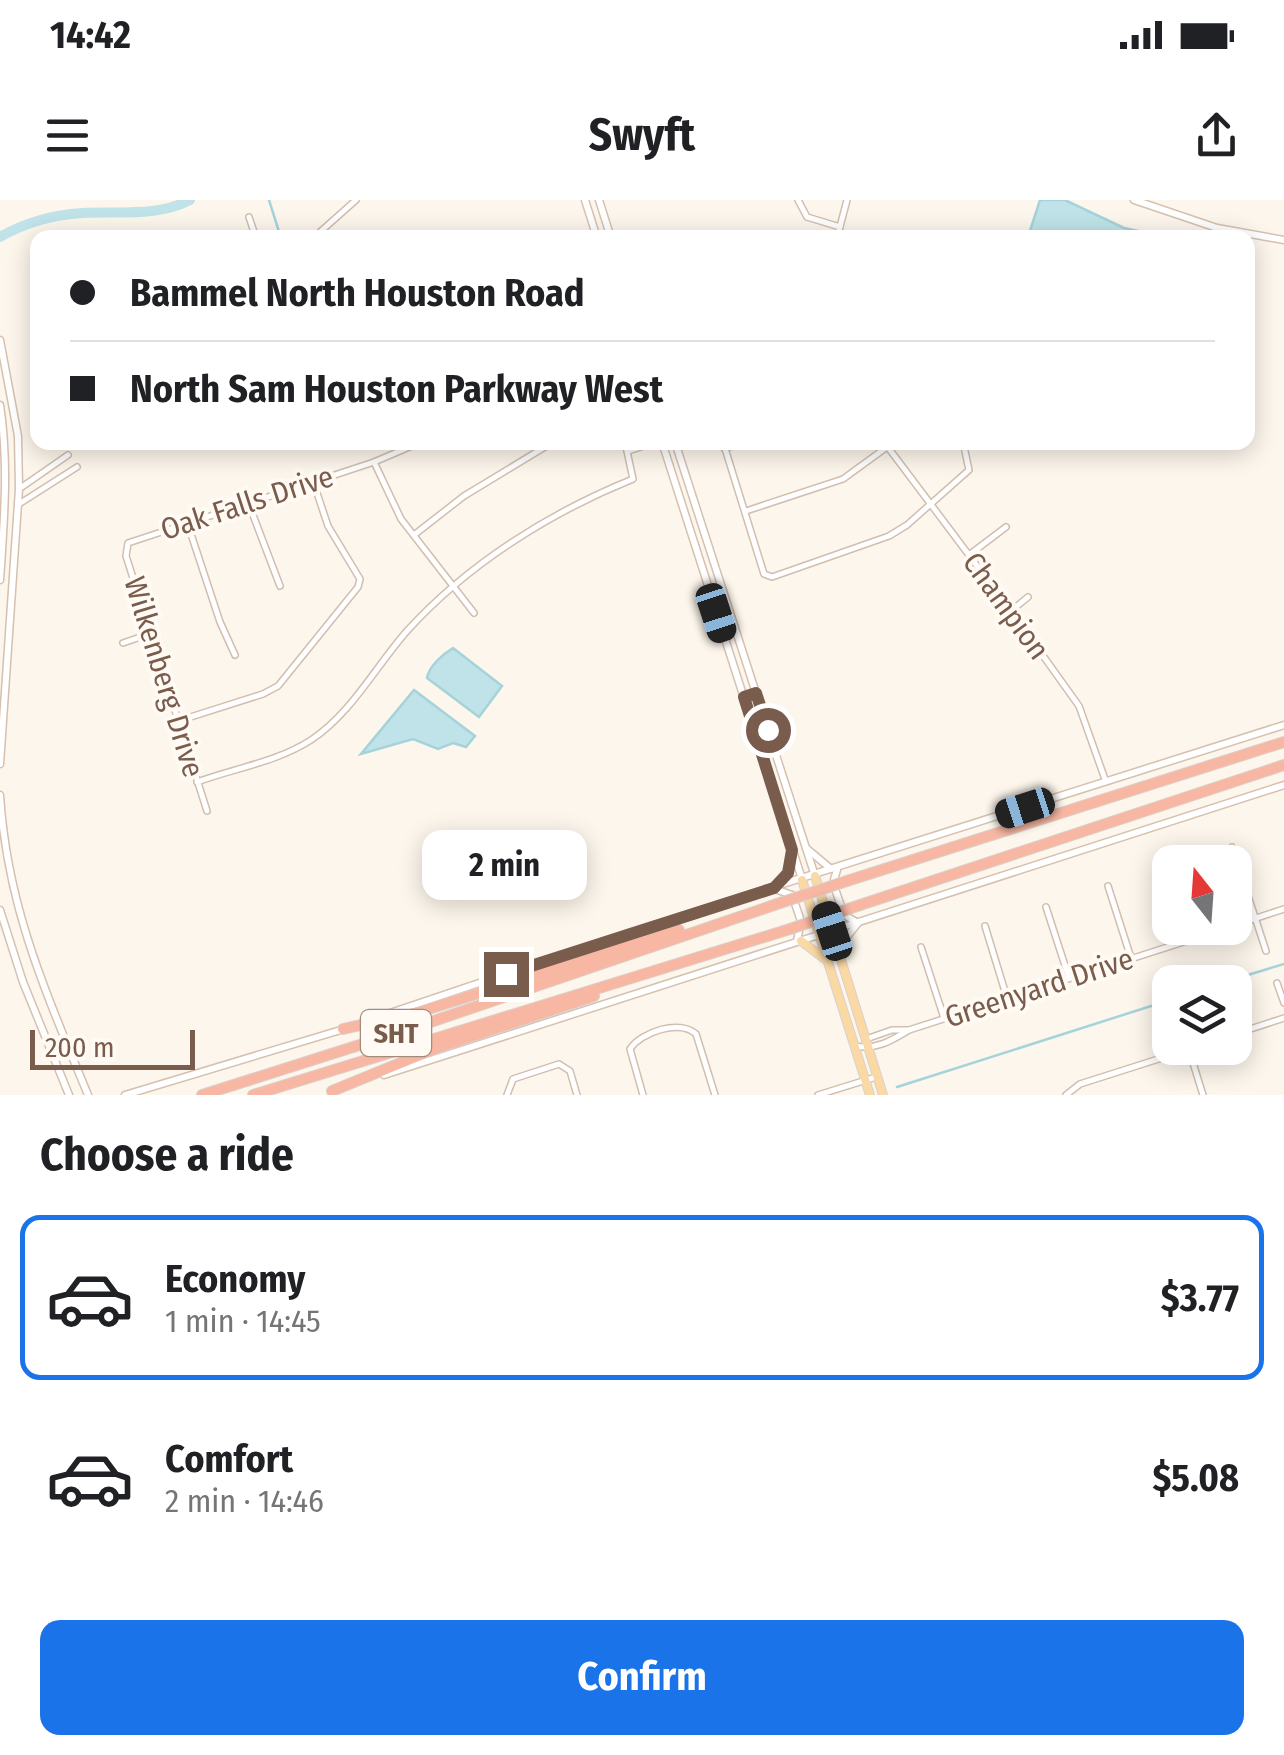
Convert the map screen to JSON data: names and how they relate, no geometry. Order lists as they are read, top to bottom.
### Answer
{
  "streets": {
    "highway": ["SHT"],
    "street": [
      "Oak Falls Drive",
      "Champion",
      "Wilkenberg Drive",
      "Greenyard Drive"
    ]
  },
  "crossings": [
    ["Oak Falls Drive", "Wilkenberg Drive"]
  ],
  "scale_bar": "200 m",
  "north": "top",
  "page": {
    "status": "14:42",
    "header": "Swyft",
    "banner": ["Bammel North Houston Road", "North Sam Houston Parkway West"],
    "bubble": "2 min",
    "scale": "200 m",
    "heading": "Choose a ride",
    "list": [
      {
        "name": "Economy",
        "note": "1 min · 14:45",
        "value": "$3.77"
      },
      {
        "name": "Comfort",
        "note": "2 min · 14:46",
        "value": "$5.08"
      }
    ],
    "buttons": "Confirm"
  }
}
